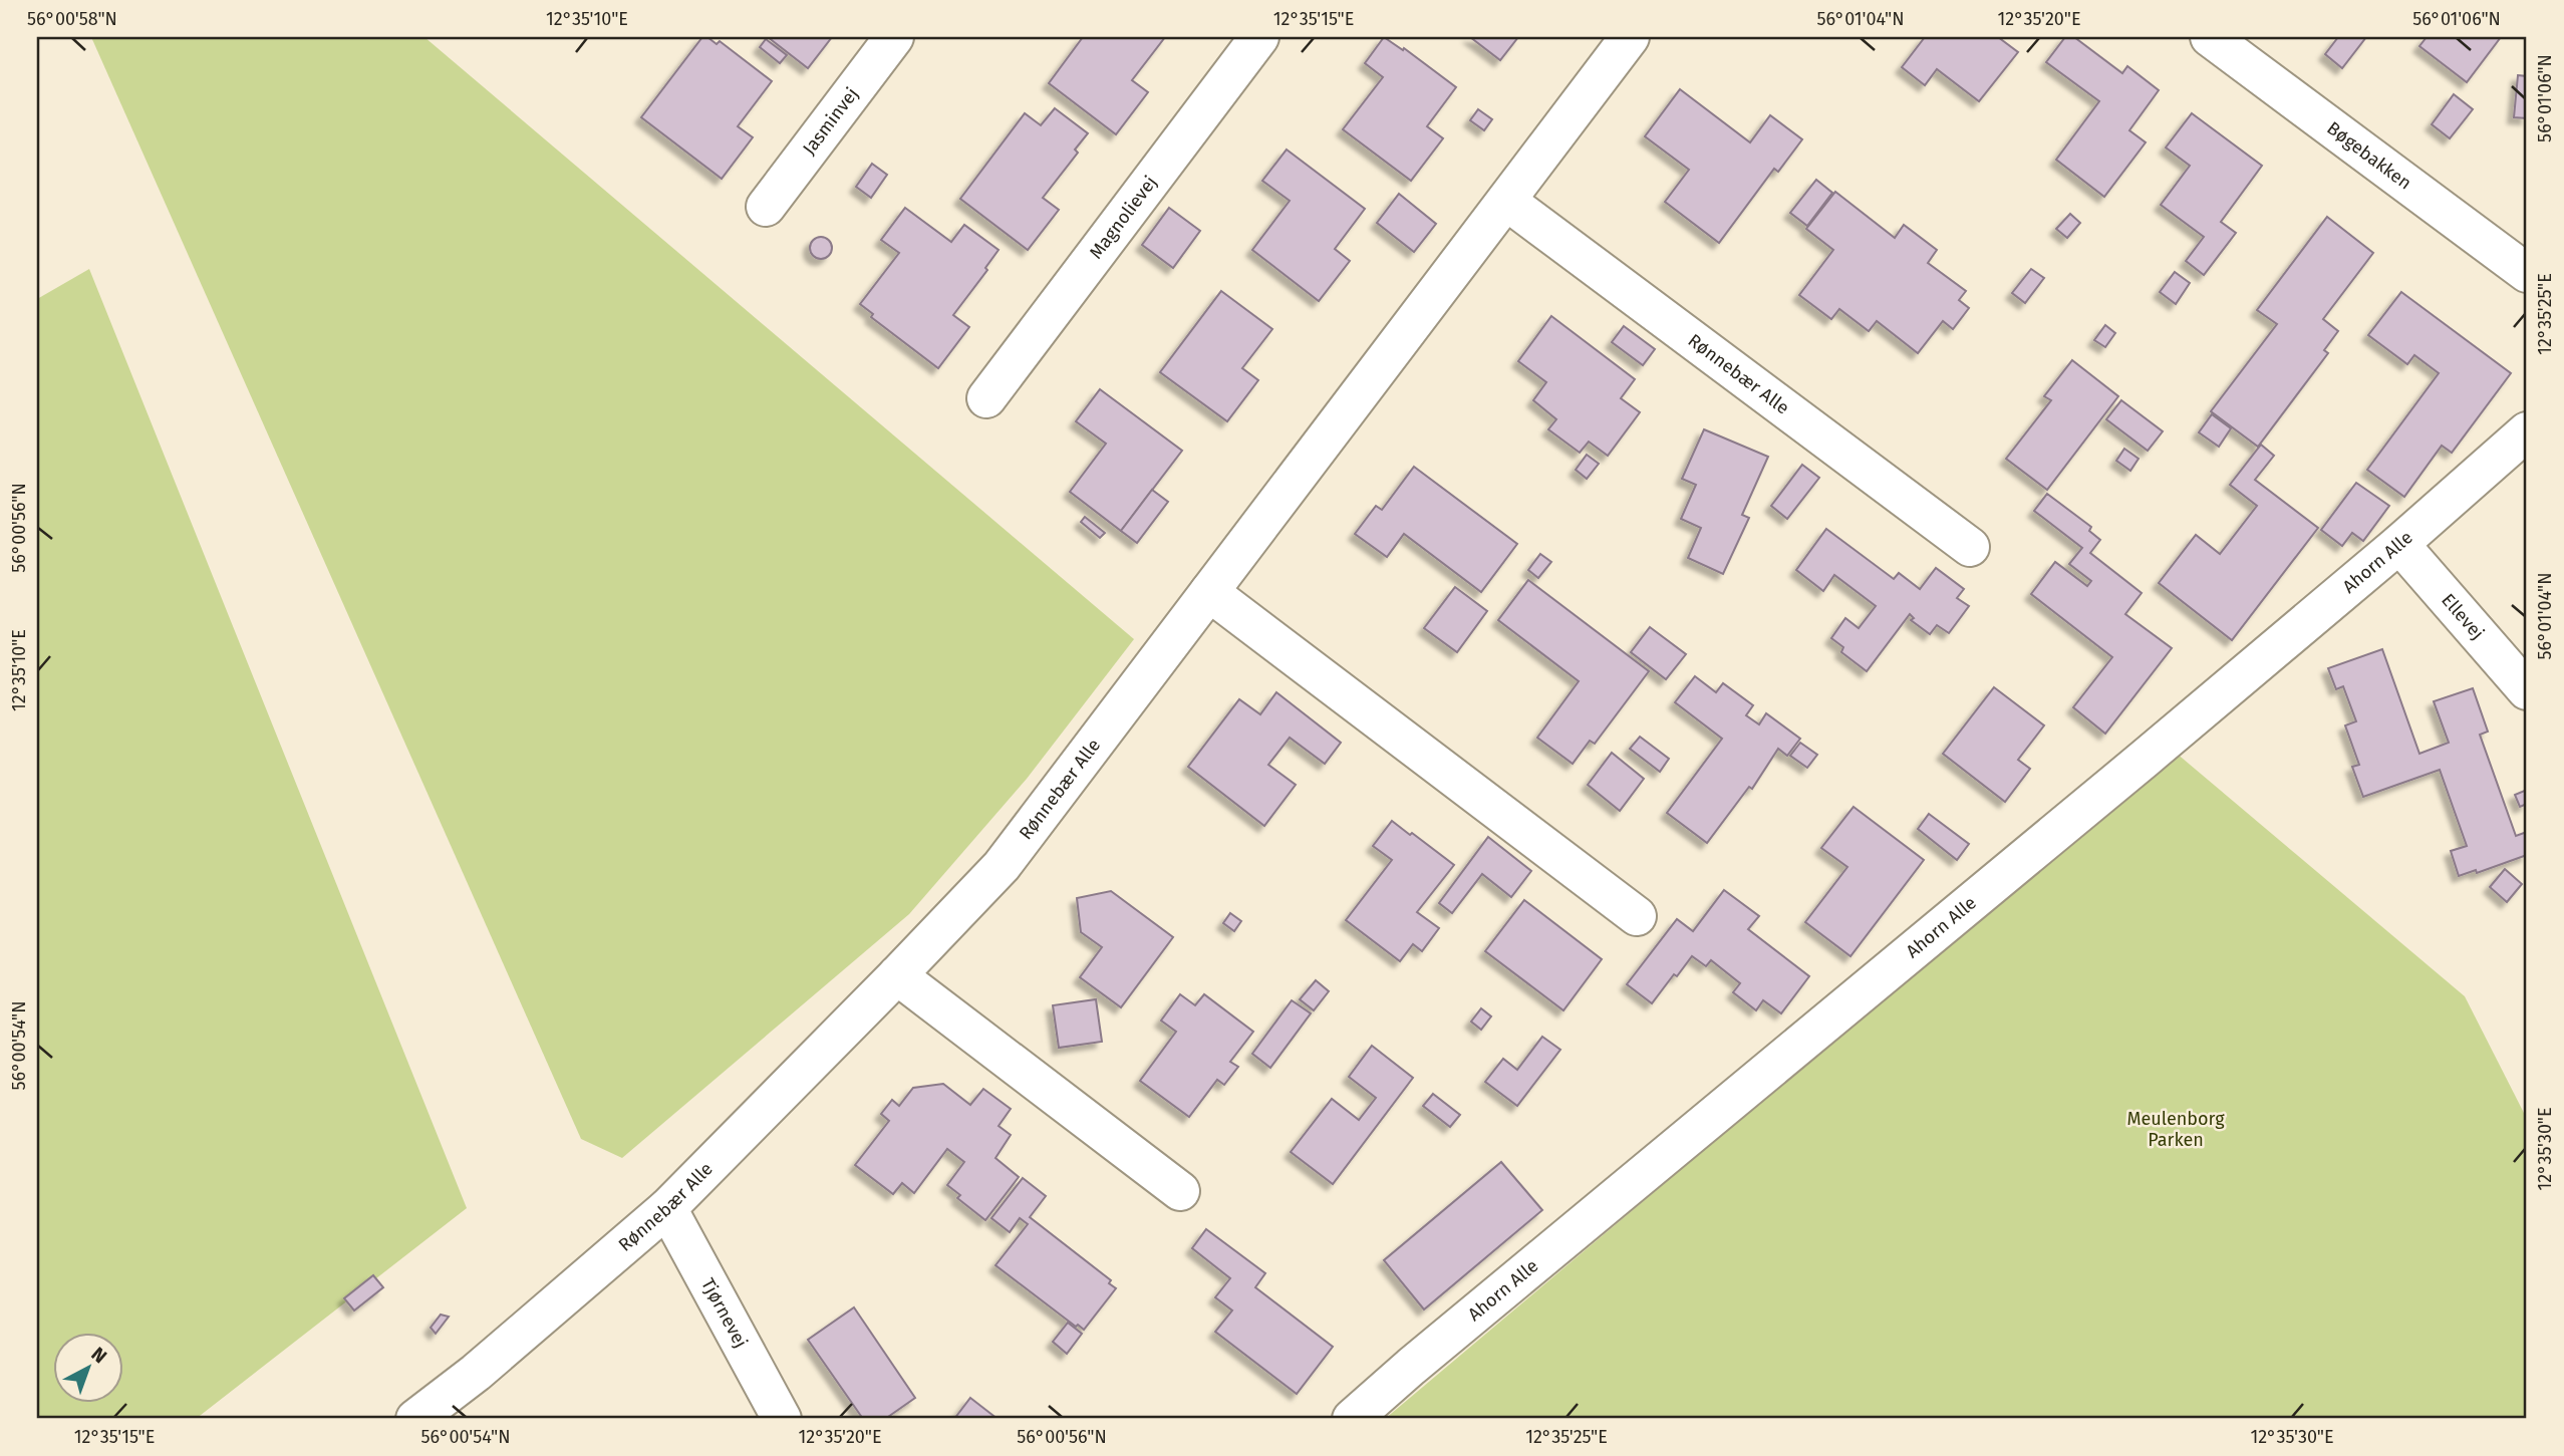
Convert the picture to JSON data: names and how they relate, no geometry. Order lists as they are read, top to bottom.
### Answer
{
  "streets": {
    "street": [
      "Jasminvej",
      "Bøgebakken",
      "Magnolievej",
      "Rønnebær Alle",
      "Ahorn Alle",
      "Ellevej",
      "Tjørnevej"
    ]
  },
  "crossings": [
    ["Rønnebær Alle", "Tjørnevej"],
    ["Ahorn Alle", "Ellevej"]
  ],
  "parks": ["Meulenborg Parken"],
  "north": "top right",
  "coordinates": [
    "56°00'58\"N",
    "12°35'10\"E",
    "12°35'15\"E",
    "56°01'04\"N",
    "12°35'20\"E",
    "56°01'06\"N",
    "12°35'25\"E",
    "56°00'56\"N",
    "56°00'54\"N",
    "12°35'30\"E"
  ]
}
